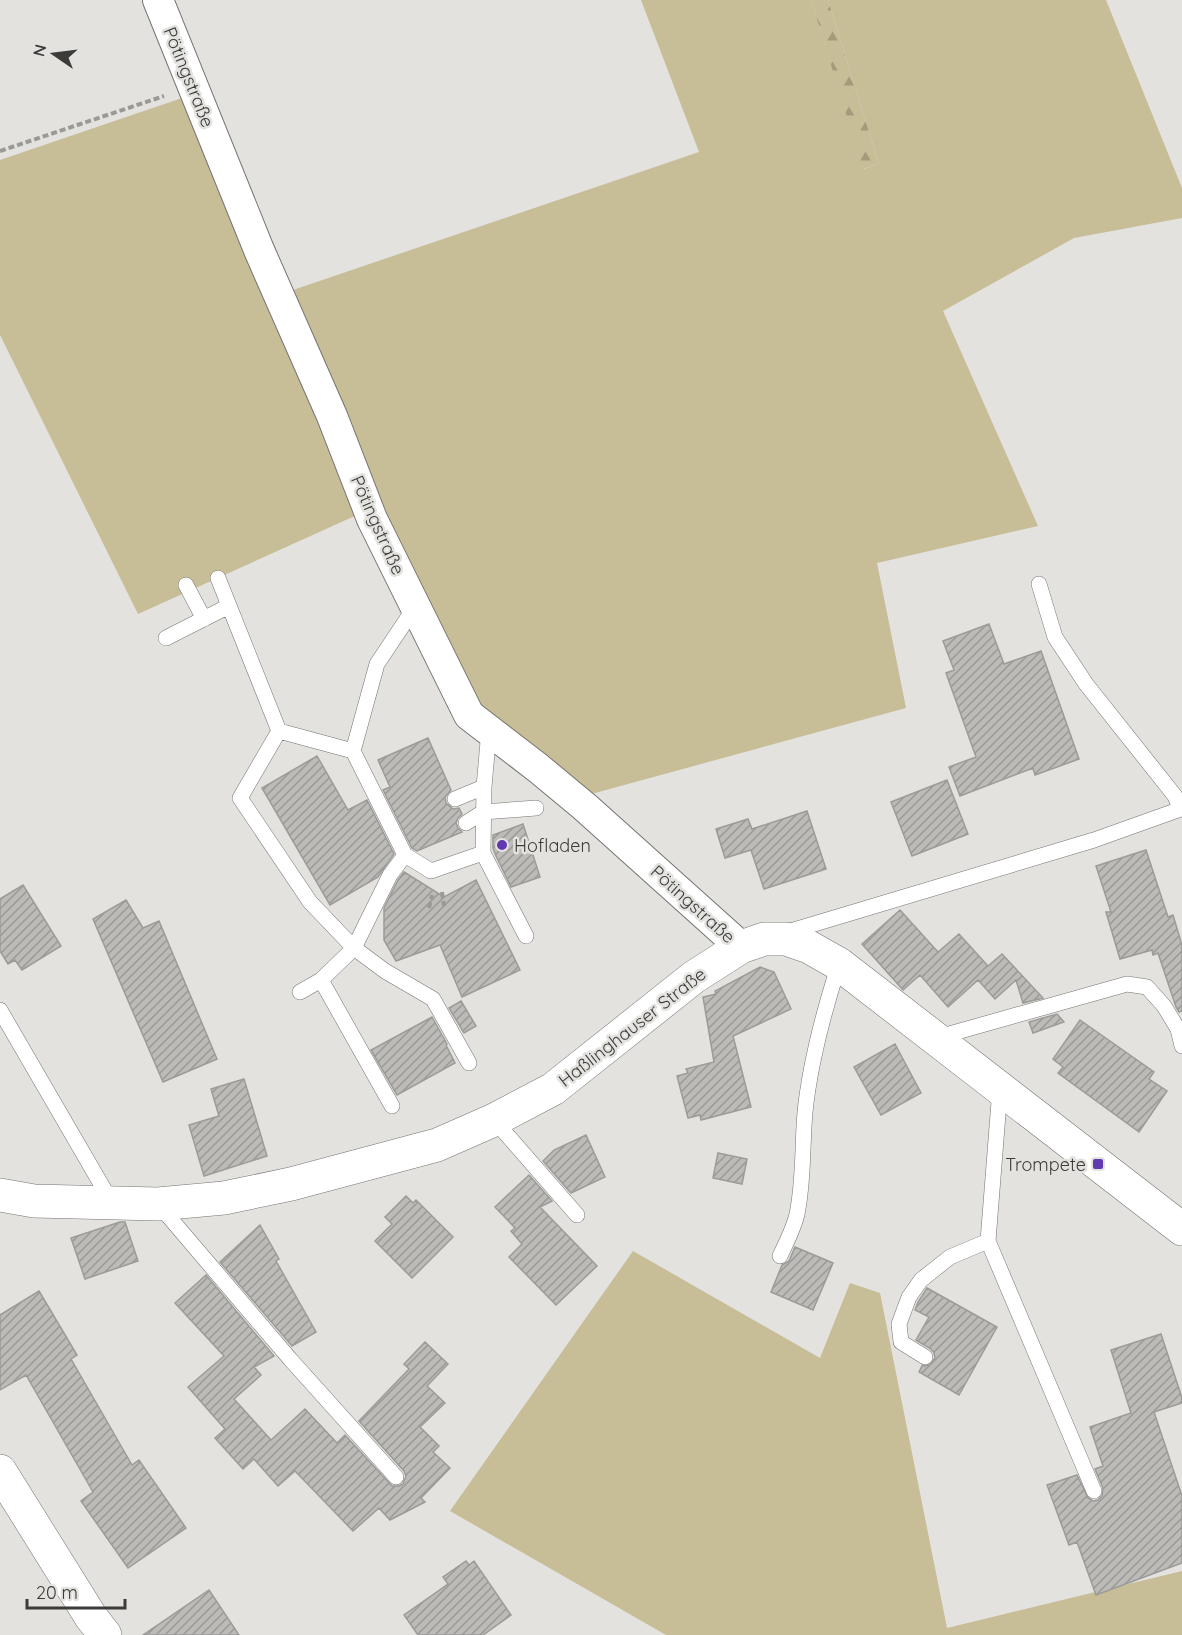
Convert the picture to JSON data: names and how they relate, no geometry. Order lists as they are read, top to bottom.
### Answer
{
  "streets": {
    "main road": ["Haßlinghauser Straße"],
    "street": ["Pötingstraße"]
  },
  "crossings": [
    ["Pötingstraße", "Haßlinghauser Straße"]
  ],
  "places": {
    "other": ["Hofladen"],
    "transit": ["Trompete"]
  },
  "scale_bar": "20 m",
  "north": "left"
}
